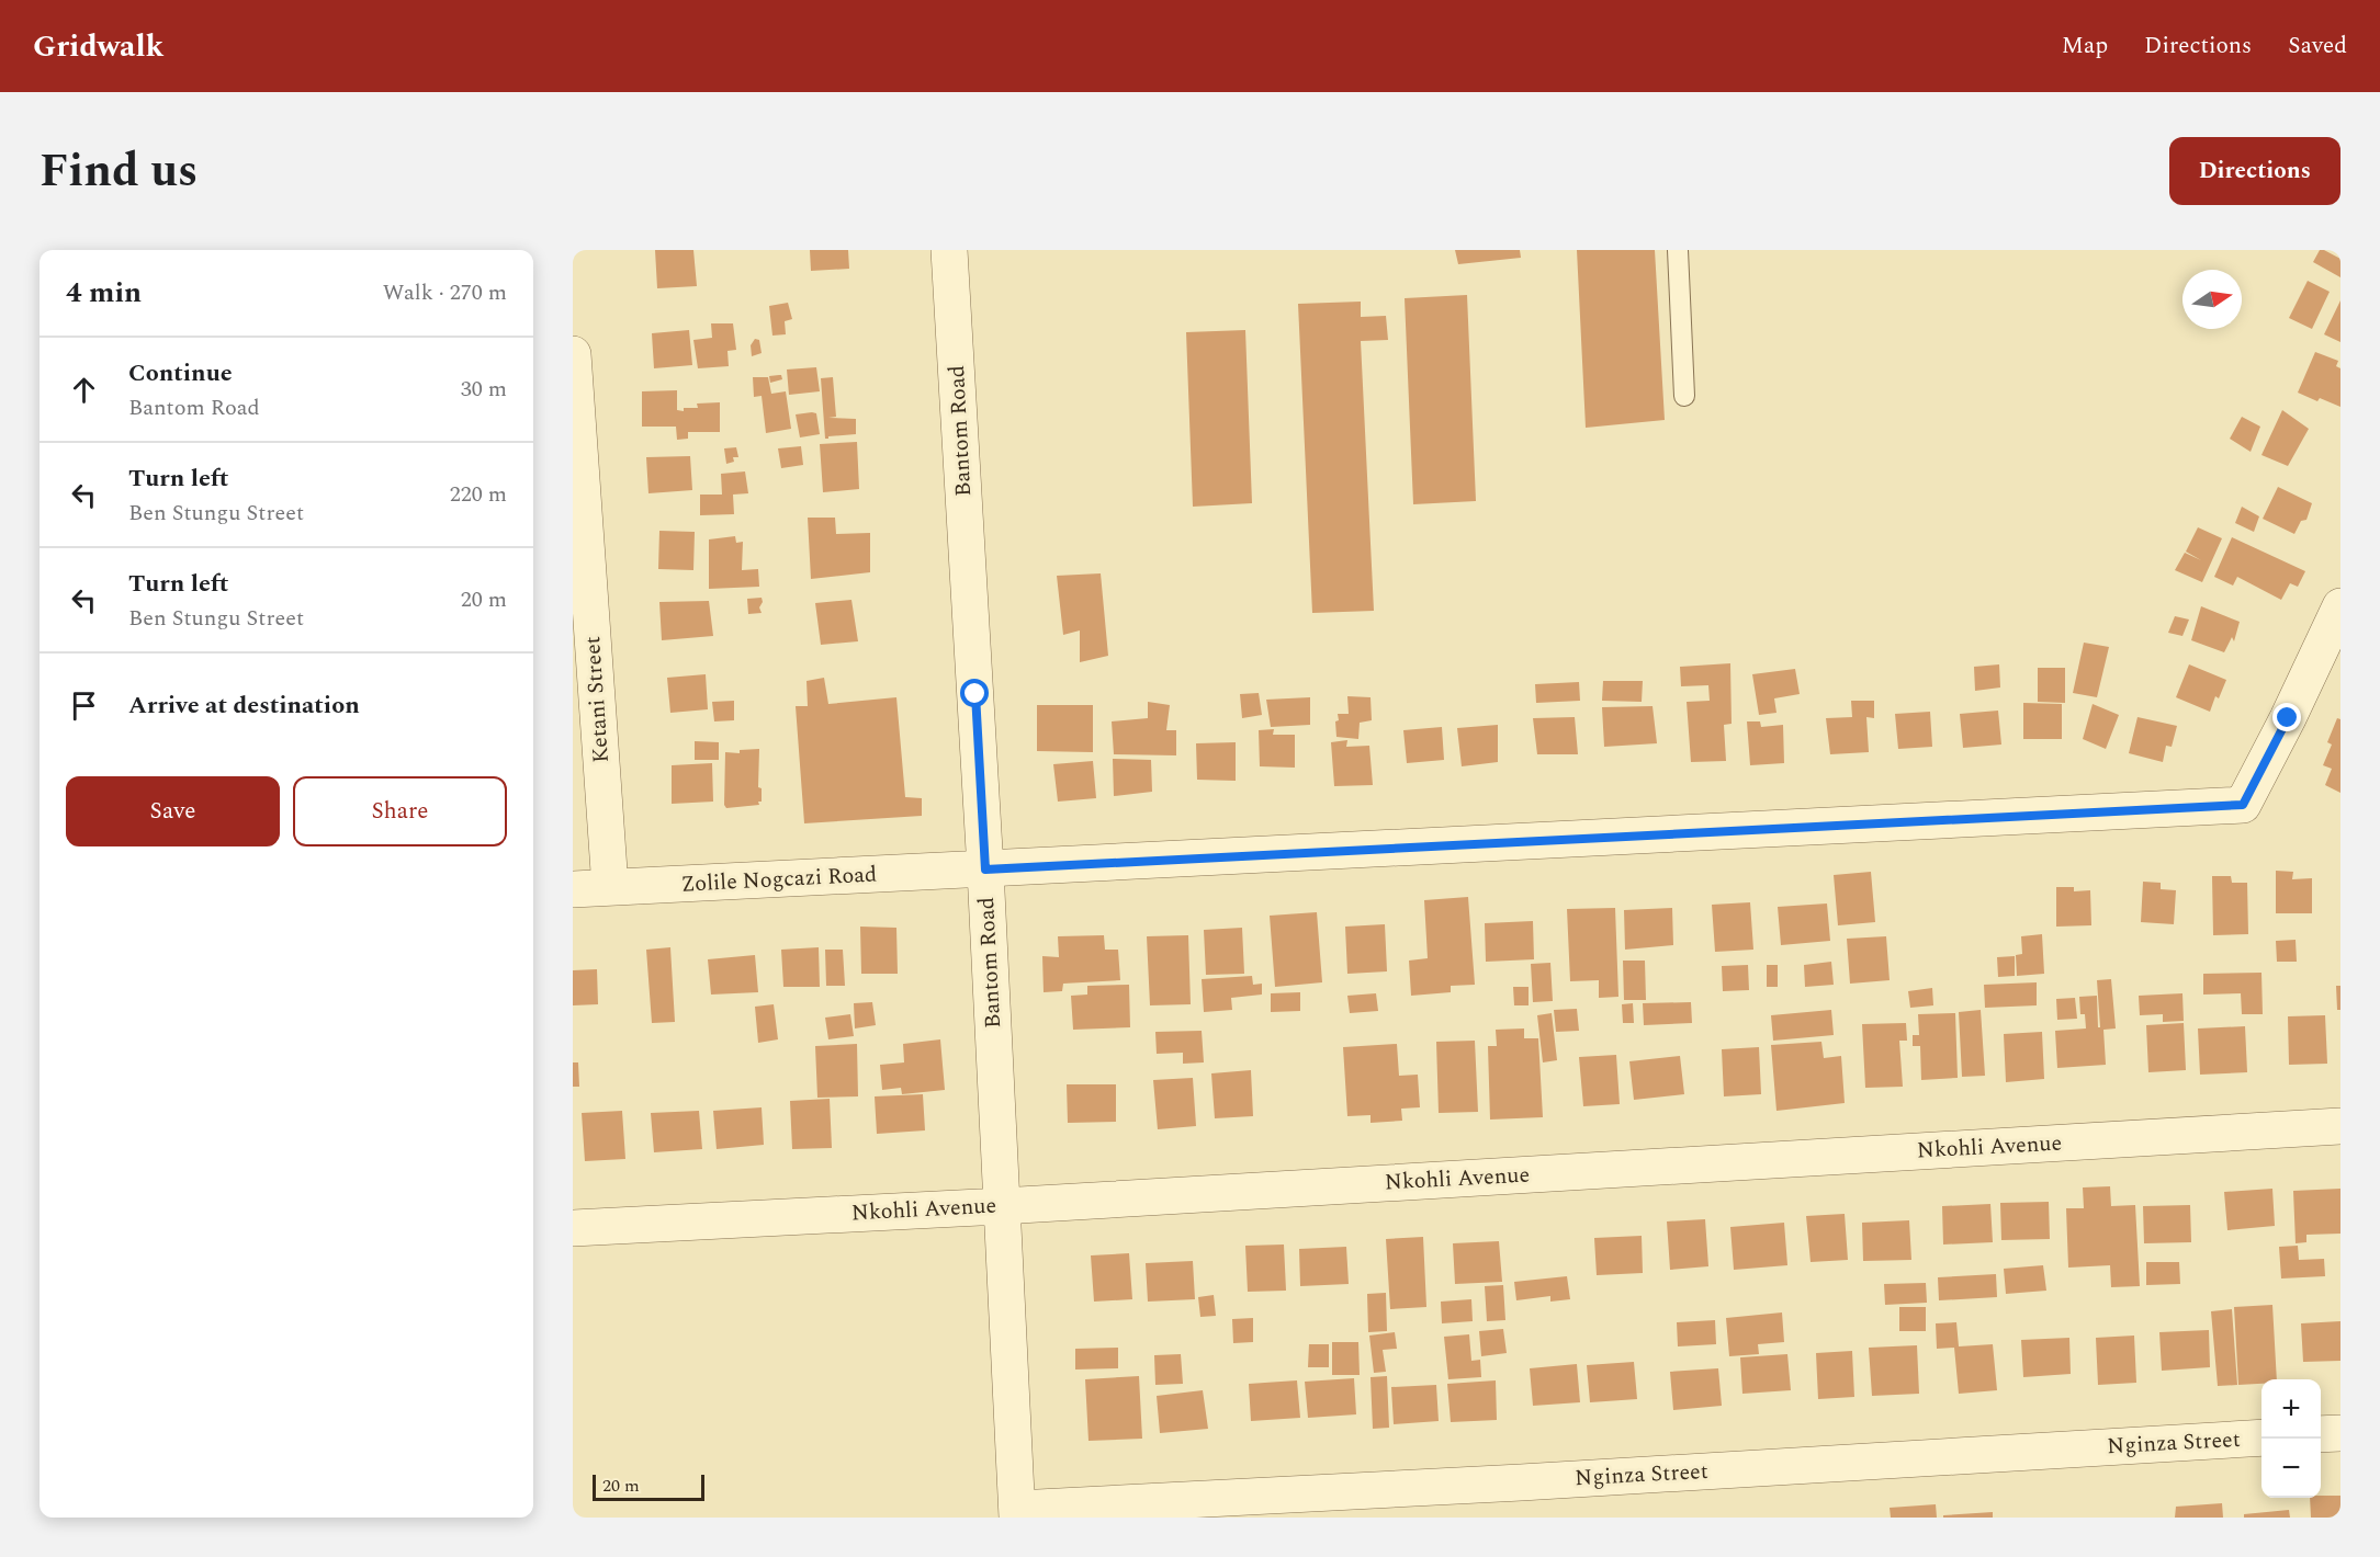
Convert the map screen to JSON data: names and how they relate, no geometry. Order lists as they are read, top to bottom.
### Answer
{
  "streets": {
    "street": [
      "Bantom Road",
      "Ketani Street",
      "Zolile Nogcazi Road",
      "Nkohli Avenue",
      "Nginza Street"
    ]
  },
  "crossings": [
    ["Bantom Road", "Zolile Nogcazi Road"],
    ["Bantom Road", "Nkohli Avenue"],
    ["Bantom Road", "Nginza Street"],
    ["Ketani Street", "Zolile Nogcazi Road"]
  ],
  "scale_bar": "20 m",
  "north": "right",
  "page": {
    "header": "Gridwalk",
    "nav": ["Map", "Directions", "Saved"],
    "title": "Find us",
    "buttons": [
      "Directions",
      ["Save", "Share"]
    ],
    "heading": ["4 min", "Walk · 270 m"],
    "list": [
      ["Continue", "Bantom Road", "30 m"],
      ["Turn left", "Ben Stungu Street", "220 m"],
      ["Turn left", "Ben Stungu Street", "20 m"],
      "Arrive at destination"
    ],
    "map_buttons": ["+", "−"],
    "scale": "20 m"
  }
}
